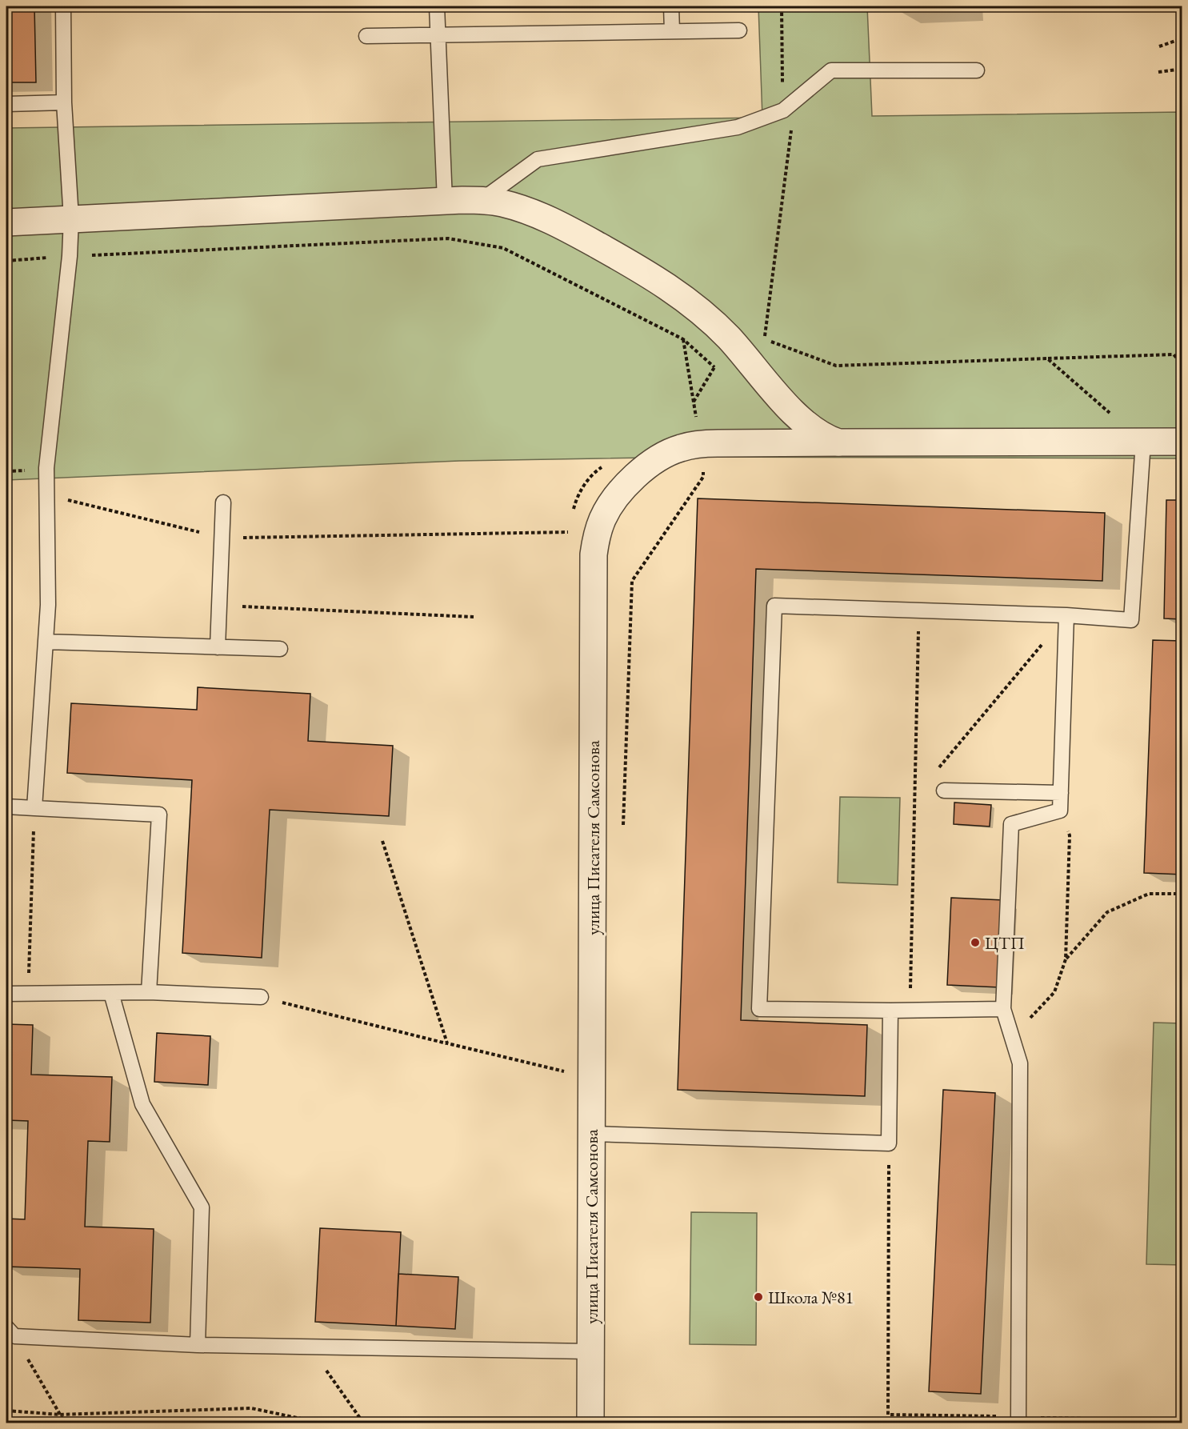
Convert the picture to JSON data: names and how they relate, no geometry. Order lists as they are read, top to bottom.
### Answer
{
  "streets": {
    "street": ["улица Писателя Самсонова"]
  },
  "places": ["ЦТП", "Школа №81"]
}
